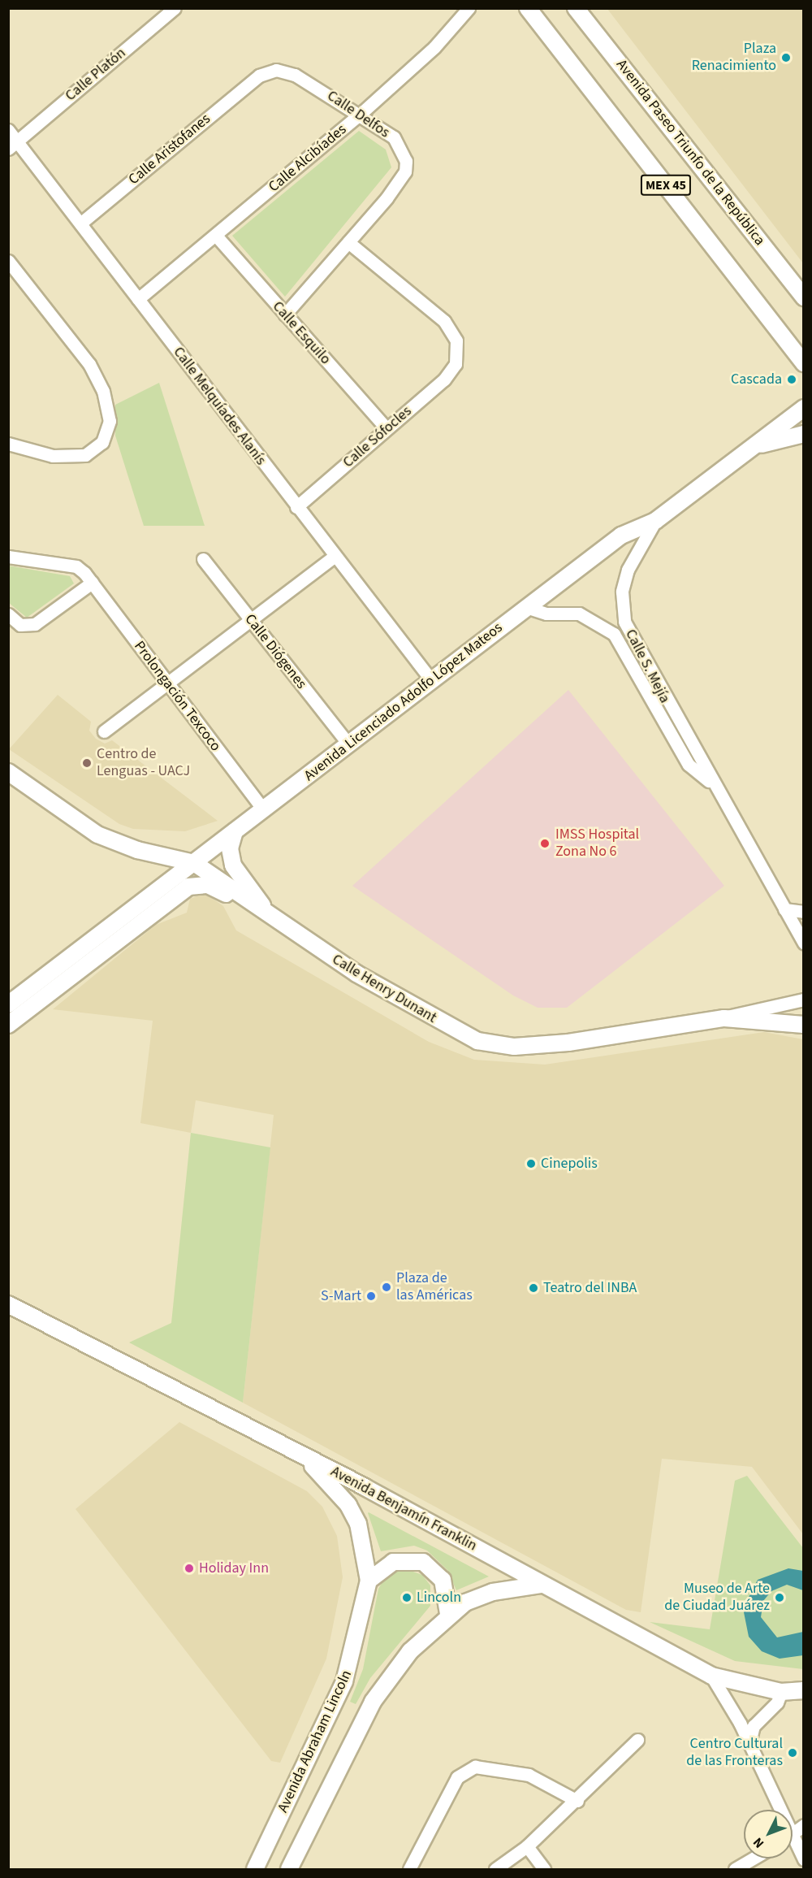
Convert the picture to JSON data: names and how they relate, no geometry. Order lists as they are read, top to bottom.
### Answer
{
  "streets": {
    "main road": [
      "Avenida Paseo Triunfo de la República",
      "MEX 45",
      "Avenida Licenciado Adolfo López Mateos",
      "Calle Henry Dunant",
      "Avenida Benjamín Franklin",
      "Avenida Abraham Lincoln"
    ],
    "street": [
      "Calle Platón",
      "Calle Delfos",
      "Calle Aristofanes",
      "Calle Alcibíades",
      "Calle Esquilo",
      "Calle Melquíades Alanís",
      "Calle Sófocles",
      "Calle Diógenes",
      "Calle S. Mejía",
      "Prolongación Texcoco"
    ]
  },
  "crossings": [
    ["Calle Platón", "Calle Melquíades Alanís"],
    ["Calle Delfos", "Calle Aristofanes"],
    ["Calle Delfos", "Calle Alcibíades"],
    ["Calle Delfos", "Calle Esquilo"],
    ["Calle Delfos", "Calle Sófocles"],
    ["Calle Aristofanes", "Calle Melquíades Alanís"],
    ["Calle Alcibíades", "Calle Esquilo"],
    ["Calle Alcibíades", "Calle Melquíades Alanís"],
    ["Calle Esquilo", "Calle Sófocles"],
    ["Calle Melquíades Alanís", "Calle Sófocles"],
    ["Calle Melquíades Alanís", "Avenida Licenciado Adolfo López Mateos"],
    ["Calle Diógenes", "Avenida Licenciado Adolfo López Mateos"],
    ["Calle S. Mejía", "Avenida Licenciado Adolfo López Mateos"],
    ["Prolongación Texcoco", "Avenida Licenciado Adolfo López Mateos"],
    ["Avenida Licenciado Adolfo López Mateos", "Calle Henry Dunant"],
    ["Avenida Benjamín Franklin", "Avenida Abraham Lincoln"]
  ],
  "places": [
    "Plaza Renacimiento",
    "Cascada",
    "Centro de Lenguas - UACJ",
    "IMSS Hospital Zona No 6",
    "Cinepolis",
    "Plaza de las Américas",
    "Teatro del INBA",
    "S-Mart",
    "Holiday Inn",
    "Lincoln",
    "Museo de Arte de Ciudad Juárez",
    "Centro Cultural de las Fronteras"
  ],
  "north": "bottom left"
}
